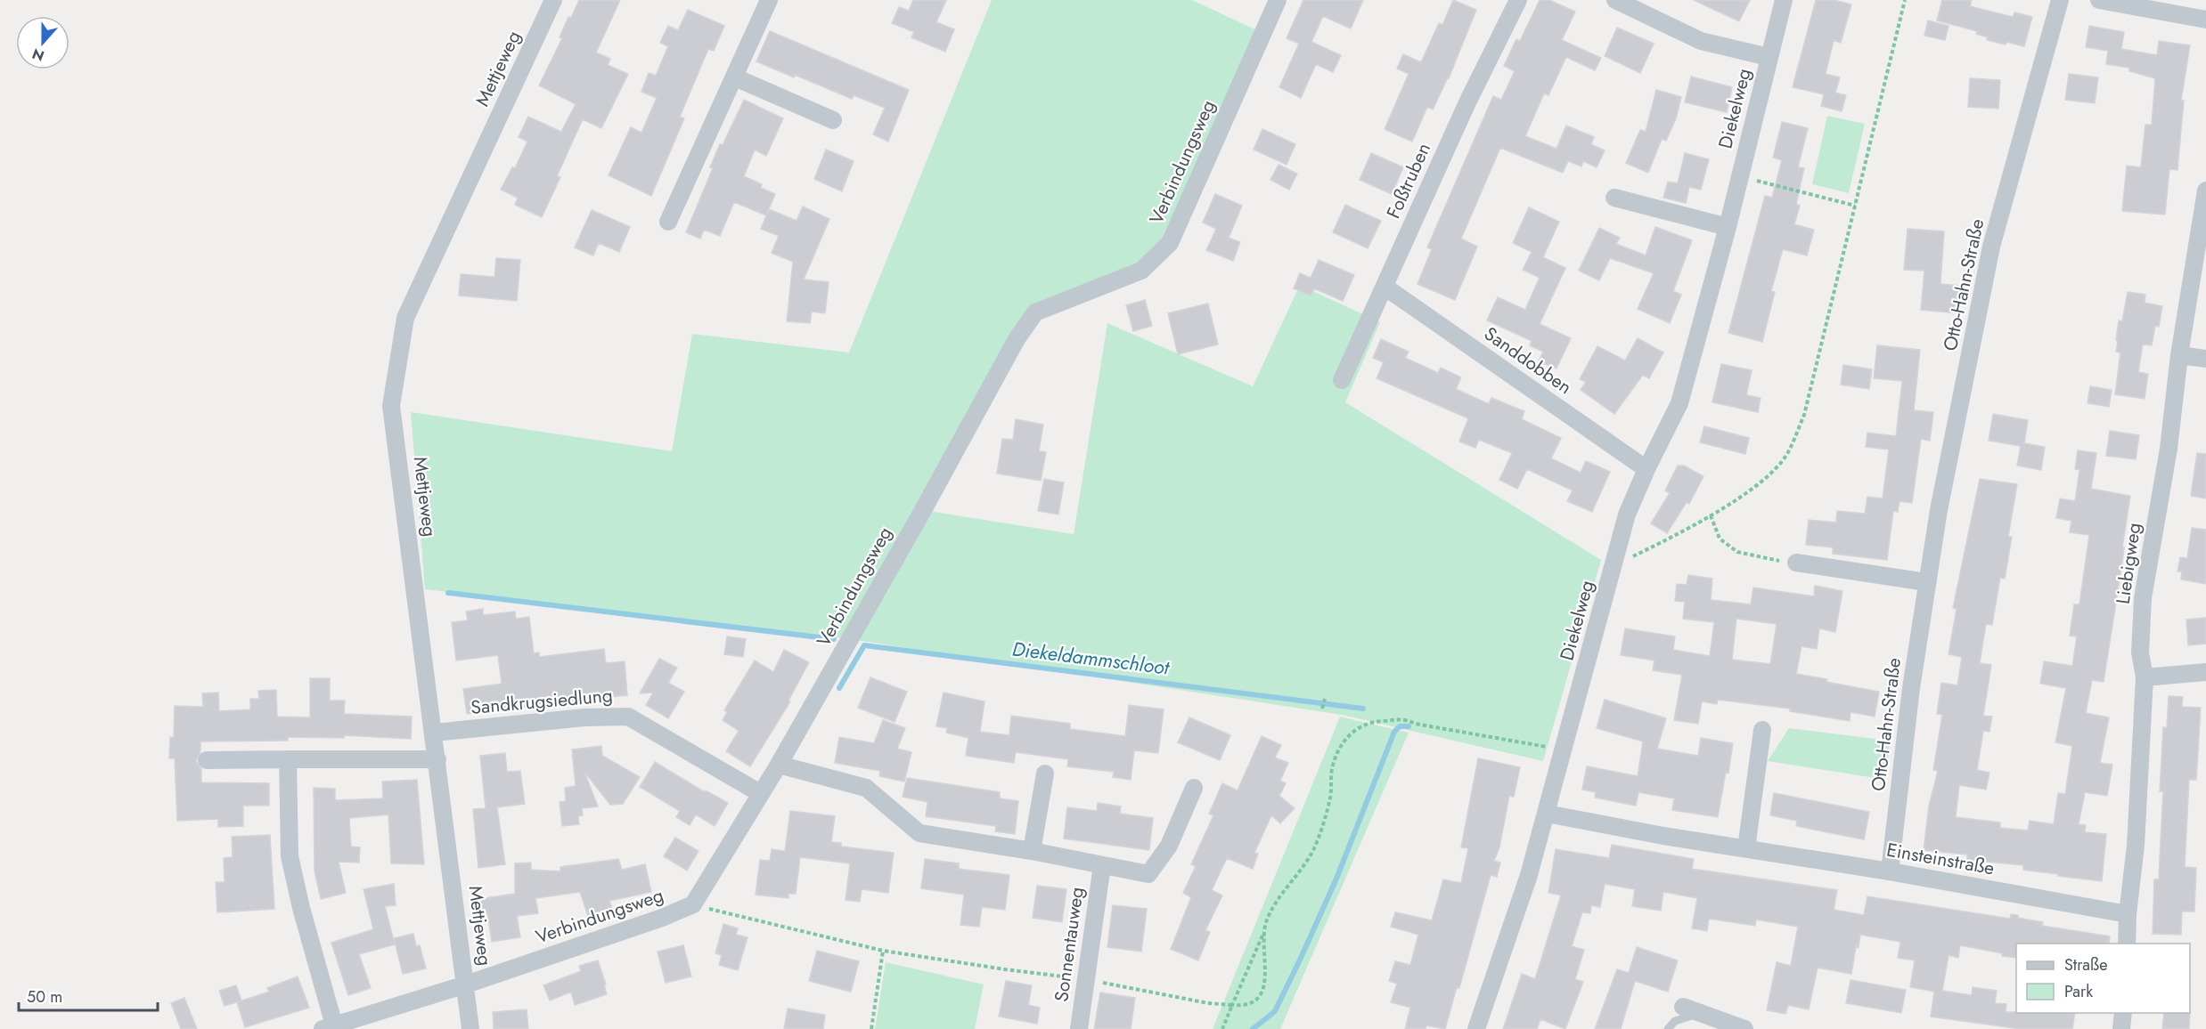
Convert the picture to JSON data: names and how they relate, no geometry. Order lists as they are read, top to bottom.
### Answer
{
  "streets": {
    "street": [
      "Mettjeweg",
      "Diekelweg",
      "Verbindungsweg",
      "Foßtruben",
      "Otto-Hahn-Straße",
      "Sanddobben",
      "Liebigweg",
      "Sandkrugsiedlung",
      "Einsteinstraße",
      "Sonnentauweg"
    ]
  },
  "crossings": [
    ["Mettjeweg", "Verbindungsweg"],
    ["Mettjeweg", "Sandkrugsiedlung"],
    ["Diekelweg", "Sanddobben"],
    ["Diekelweg", "Einsteinstraße"],
    ["Verbindungsweg", "Sandkrugsiedlung"],
    ["Verbindungsweg", "Sonnentauweg"],
    ["Foßtruben", "Sanddobben"],
    ["Otto-Hahn-Straße", "Einsteinstraße"],
    ["Liebigweg", "Einsteinstraße"]
  ],
  "water": ["Diekeldammschloot"],
  "legend": ["Straße", "Park"],
  "scale_bar": "50 m",
  "north": "bottom"
}
